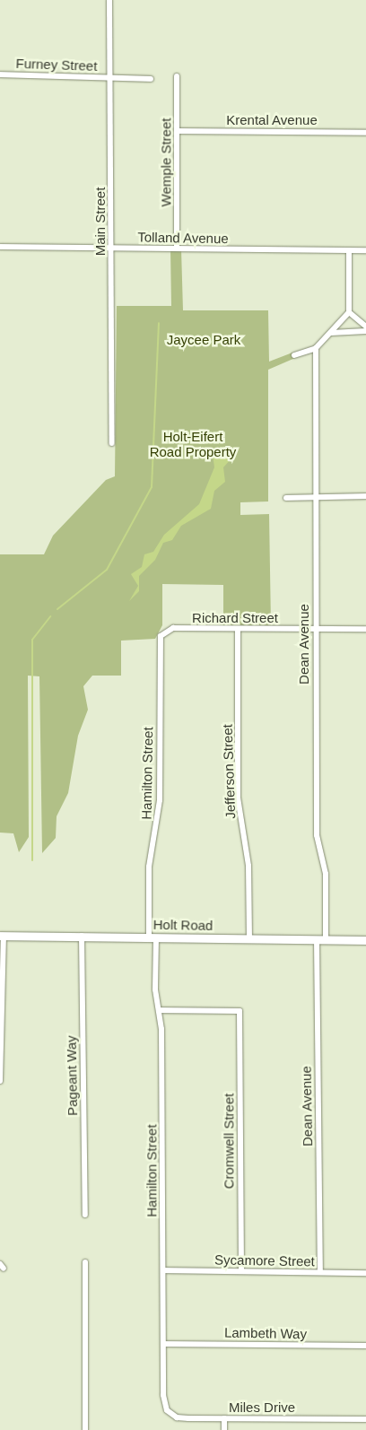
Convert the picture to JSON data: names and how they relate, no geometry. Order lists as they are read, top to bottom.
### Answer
{
  "streets": {
    "main road": ["Holt Road"],
    "street": [
      "Furney Street",
      "Krental Avenue",
      "Wemple Street",
      "Main Street",
      "Tolland Avenue",
      "Richard Street",
      "Dean Avenue",
      "Jefferson Street",
      "Hamilton Street",
      "Pageant Way",
      "Cromwell Street",
      "Sycamore Street",
      "Lambeth Way",
      "Miles Drive"
    ]
  },
  "crossings": [
    ["Furney Street", "Main Street"],
    ["Krental Avenue", "Wemple Street"],
    ["Wemple Street", "Tolland Avenue"],
    ["Main Street", "Tolland Avenue"],
    ["Richard Street", "Dean Avenue"],
    ["Richard Street", "Jefferson Street"],
    ["Richard Street", "Hamilton Street"],
    ["Dean Avenue", "Holt Road"],
    ["Dean Avenue", "Sycamore Street"],
    ["Jefferson Street", "Holt Road"],
    ["Hamilton Street", "Holt Road"],
    ["Hamilton Street", "Cromwell Street"],
    ["Hamilton Street", "Sycamore Street"],
    ["Hamilton Street", "Lambeth Way"],
    ["Hamilton Street", "Miles Drive"],
    ["Holt Road", "Pageant Way"],
    ["Cromwell Street", "Sycamore Street"]
  ],
  "parks": ["Jaycee Park", "Holt-Eifert Road Property"]
}
